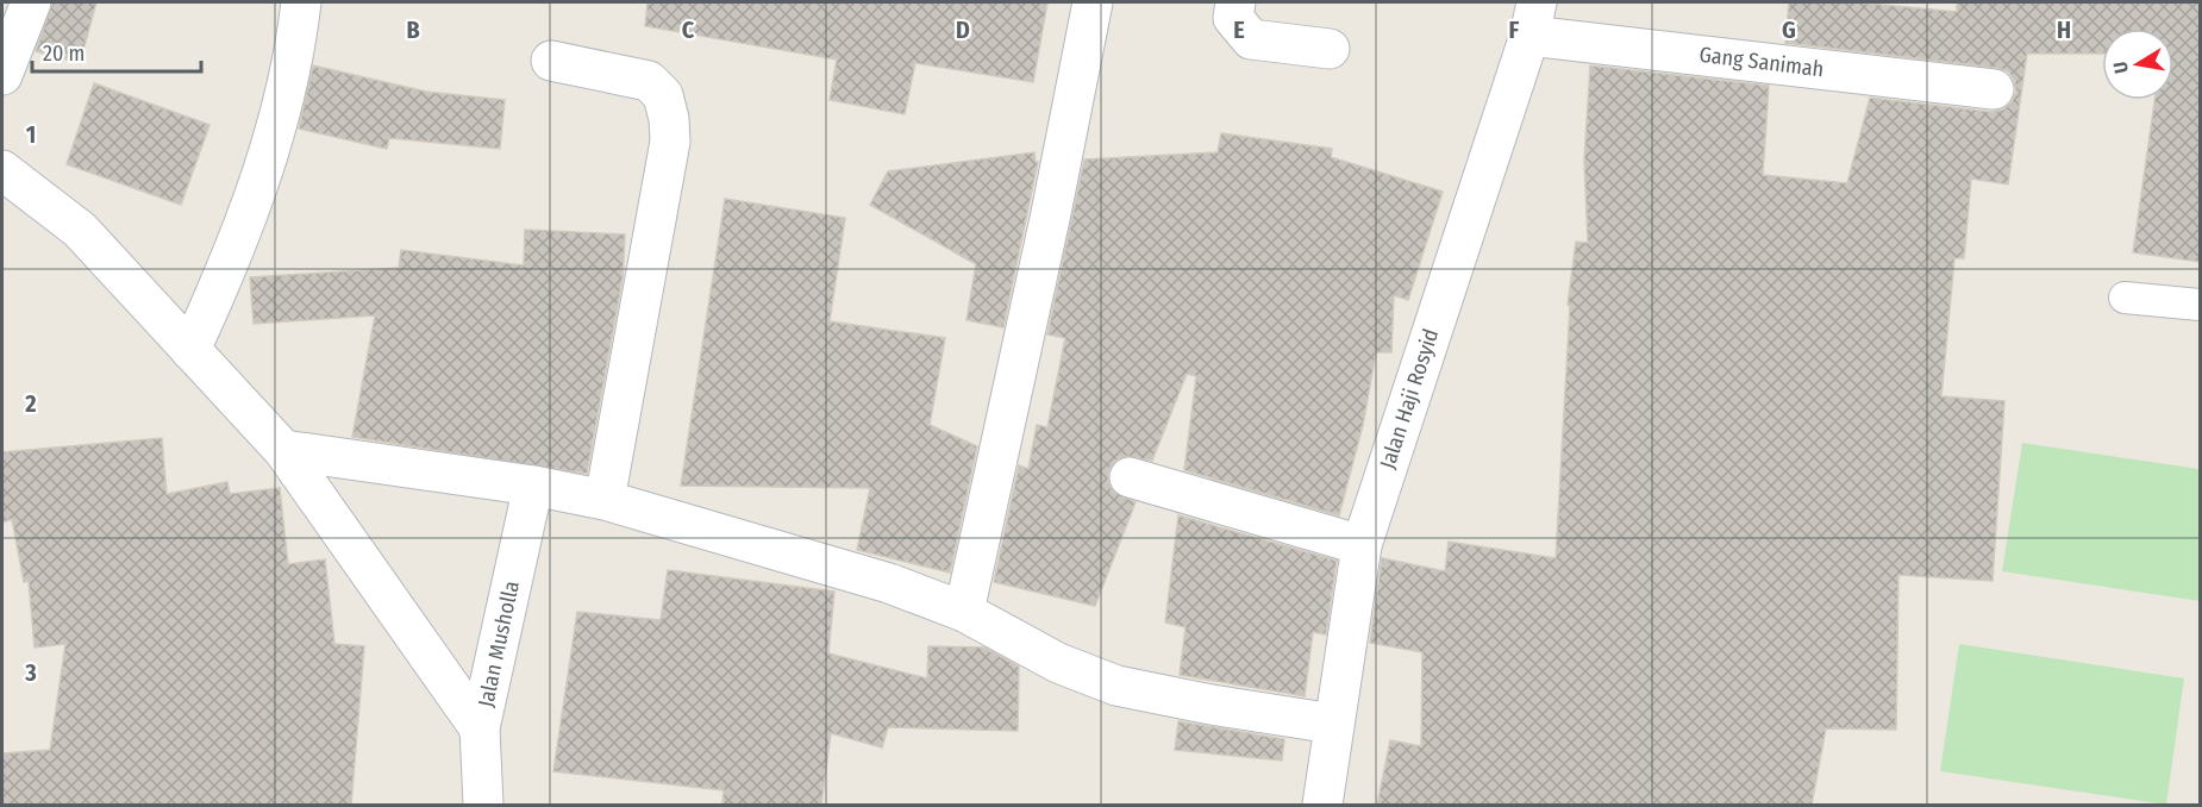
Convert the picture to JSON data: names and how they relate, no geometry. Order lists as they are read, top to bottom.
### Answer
{
  "streets": {
    "street": ["Gang Sanimah", "Jalan Haji Rosyid", "Jalan Musholla"]
  },
  "crossings": [
    ["Gang Sanimah", "Jalan Haji Rosyid"]
  ],
  "scale_bar": "20 m",
  "north": "left",
  "grid": {
    "columns": [
      "B",
      "C",
      "D",
      "E",
      "F",
      "G",
      "H"
    ],
    "rows": ["1", "2", "3"]
  }
}
